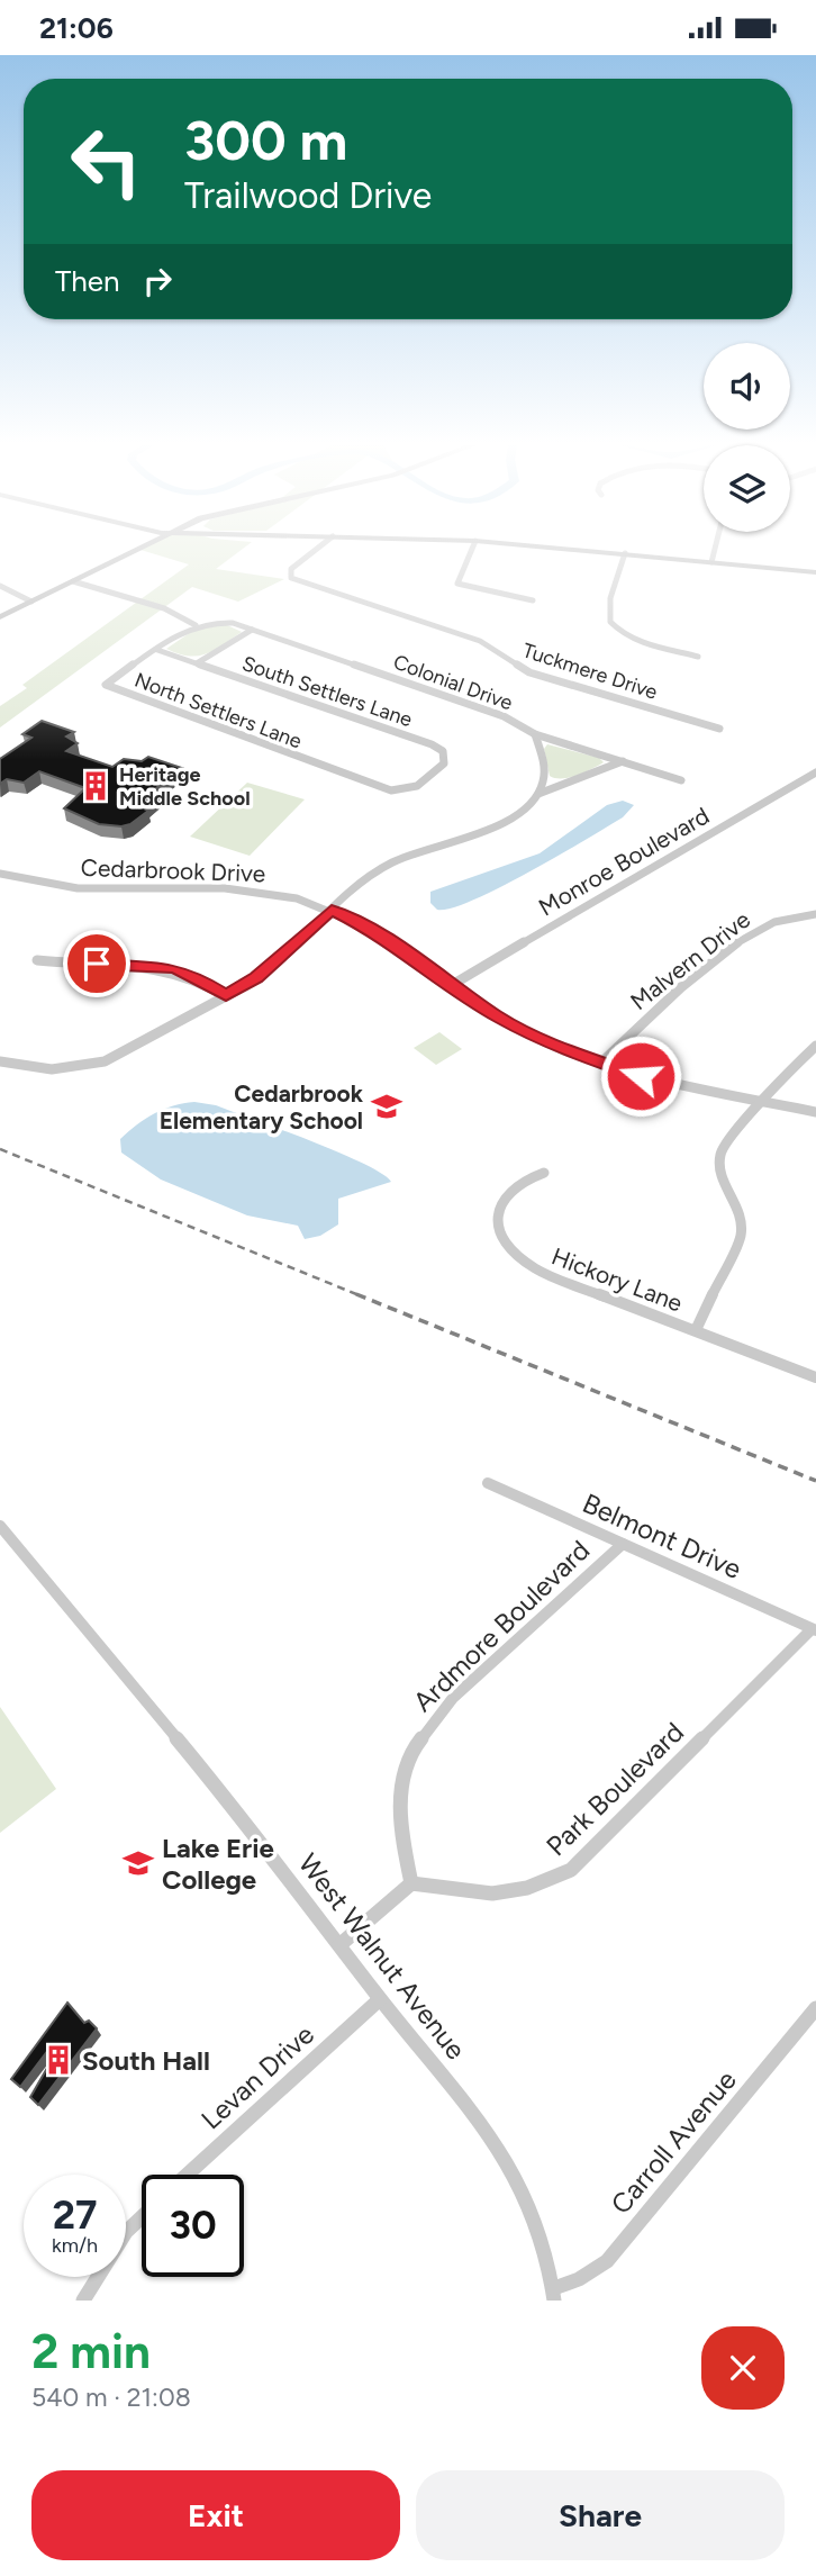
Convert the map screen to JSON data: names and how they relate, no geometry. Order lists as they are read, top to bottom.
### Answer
{
  "streets": {
    "street": [
      "Tuckmere Drive",
      "Colonial Drive",
      "South Settlers Lane",
      "North Settlers Lane",
      "Monroe Boulevard",
      "Cedarbrook Drive",
      "Malvern Drive",
      "Hickory Lane",
      "Belmont Drive",
      "Ardmore Boulevard",
      "Park Boulevard",
      "West Walnut Avenue",
      "Levan Drive",
      "Carroll Avenue"
    ]
  },
  "crossings": [
    ["Colonial Drive", "North Settlers Lane"],
    ["South Settlers Lane", "North Settlers Lane"],
    ["Monroe Boulevard", "Cedarbrook Drive"],
    ["Cedarbrook Drive", "Malvern Drive"],
    ["Belmont Drive", "Ardmore Boulevard"],
    ["Belmont Drive", "Park Boulevard"],
    ["Ardmore Boulevard", "Park Boulevard"],
    ["West Walnut Avenue", "Levan Drive"],
    ["West Walnut Avenue", "Carroll Avenue"]
  ],
  "places": {
    "building": ["Heritage Middle School", "South Hall"],
    "school or university": ["Cedarbrook Elementary School", "Lake Erie College"]
  },
  "page": {
    "status": "21:06",
    "turn": ["300 m", "Trailwood Drive"],
    "then": "Then",
    "speed": "27 km/h",
    "limit": "30",
    "heading": ["2 min", "540 m · 21:08"],
    "buttons": ["Exit", "Share"]
  }
}
